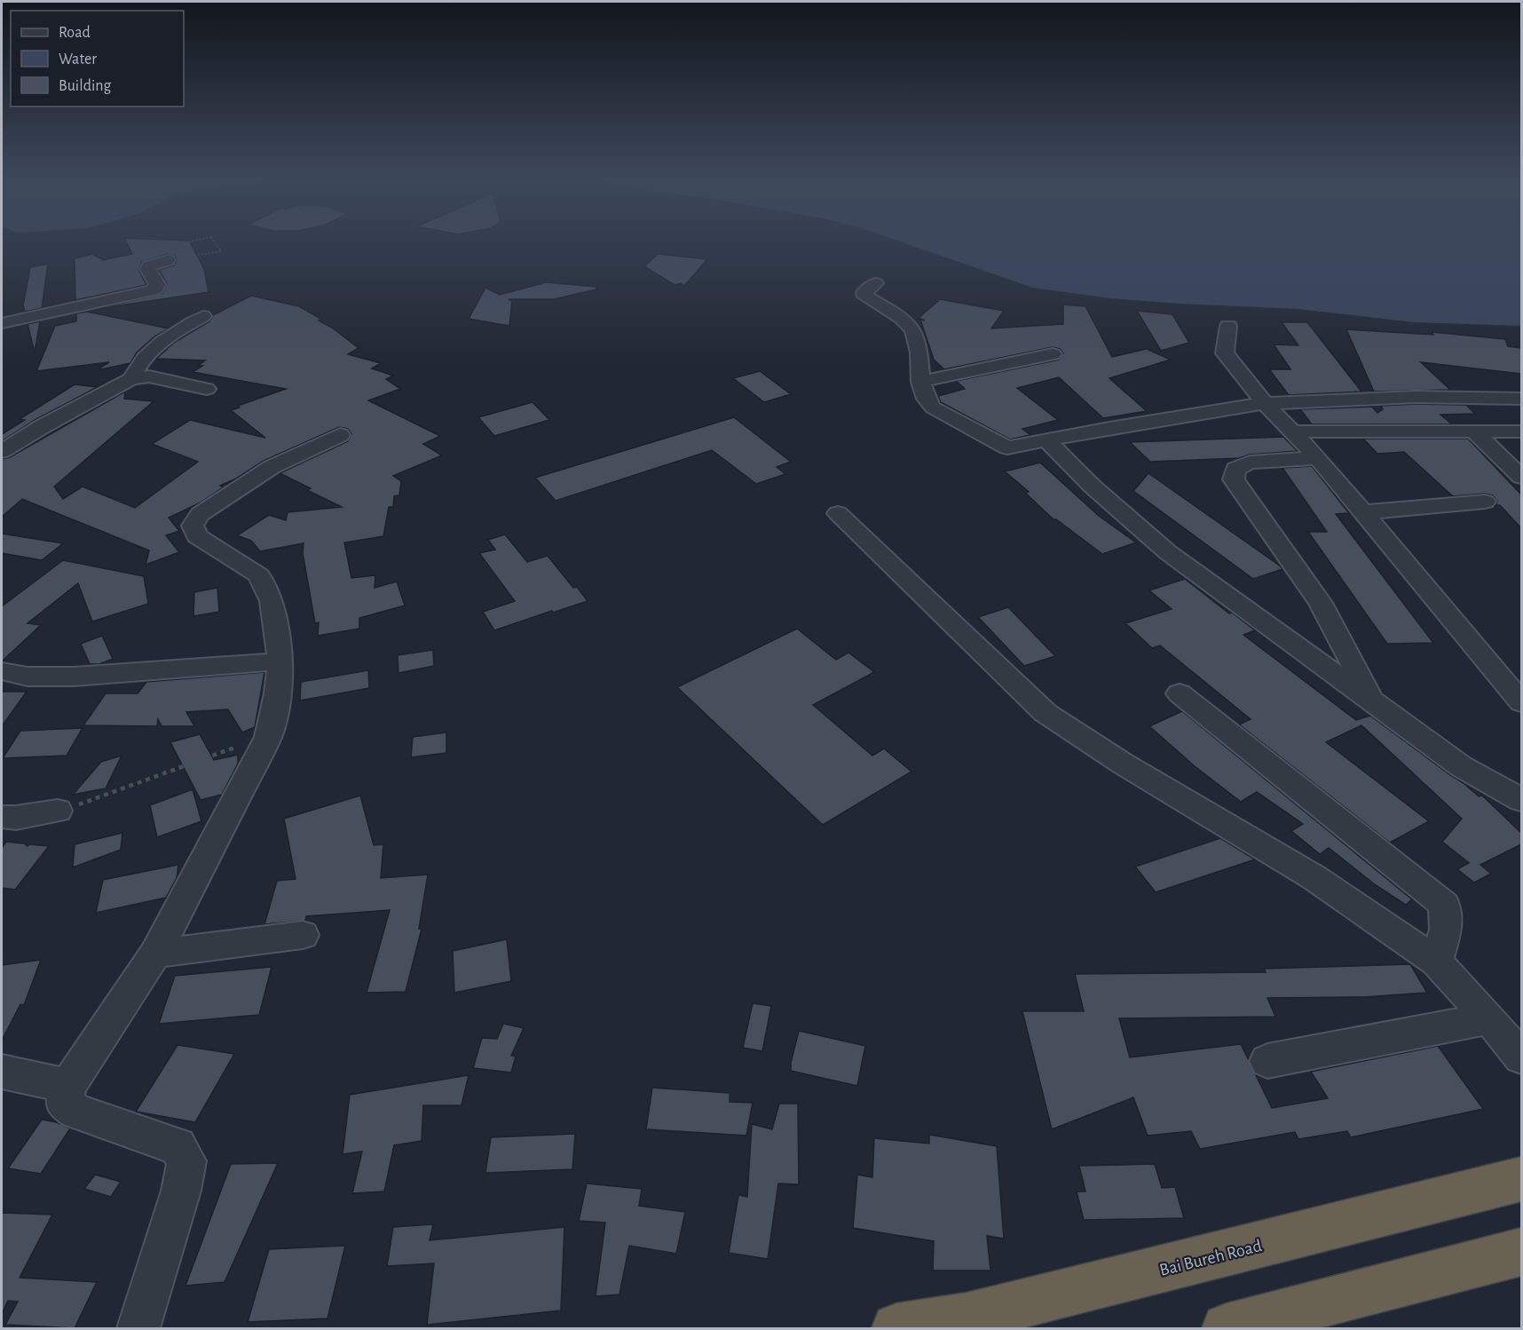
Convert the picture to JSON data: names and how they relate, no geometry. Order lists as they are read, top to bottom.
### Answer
{
  "streets": {
    "highway": ["Bai Bureh Road"]
  },
  "legend": ["Road", "Water", "Building"]
}
